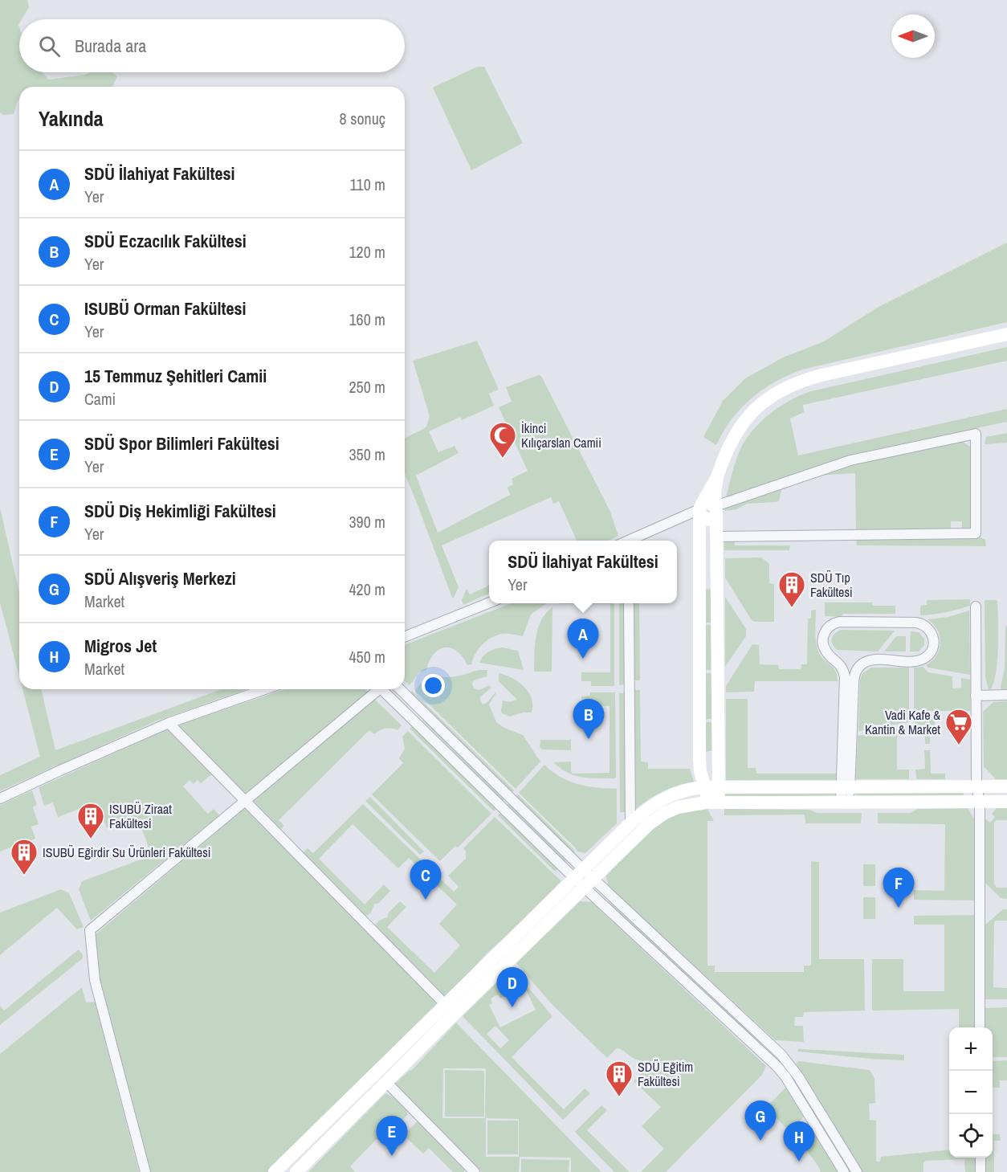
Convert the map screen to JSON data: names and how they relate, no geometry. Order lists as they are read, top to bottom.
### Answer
{
  "places": {
    "mosque": ["İkinci Kılıçarslan Camii"],
    "building": [
      "SDÜ Tıp Fakültesi",
      "ISUBÜ Ziraat Fakültesi",
      "ISUBÜ Eğirdir Su Ürünleri Fakültesi",
      "SDÜ Eğitim Fakültesi"
    ],
    "supermarket": ["Vadi Kafe & Kantin & Market"]
  },
  "north": "left",
  "page": {
    "search": "Burada ara",
    "heading": ["Yakında", "8 sonuç"],
    "list": [
      {
        "mark": "A",
        "name": "SDÜ İlahiyat Fakültesi",
        "note": "Yer",
        "value": "110 m"
      },
      {
        "mark": "B",
        "name": "SDÜ Eczacılık Fakültesi",
        "note": "Yer",
        "value": "120 m"
      },
      {
        "mark": "C",
        "name": "ISUBÜ Orman Fakültesi",
        "note": "Yer",
        "value": "160 m"
      },
      {
        "mark": "D",
        "name": "15 Temmuz Şehitleri Camii",
        "note": "Cami",
        "value": "250 m"
      },
      {
        "mark": "E",
        "name": "SDÜ Spor Bilimleri Fakültesi",
        "note": "Yer",
        "value": "350 m"
      },
      {
        "mark": "F",
        "name": "SDÜ Diş Hekimliği Fakültesi",
        "note": "Yer",
        "value": "390 m"
      },
      {
        "mark": "G",
        "name": "SDÜ Alışveriş Merkezi",
        "note": "Market",
        "value": "420 m"
      },
      {
        "mark": "H",
        "name": "Migros Jet",
        "note": "Market",
        "value": "450 m"
      }
    ],
    "popup": ["SDÜ İlahiyat Fakültesi", "Yer"],
    "pins": [
      "A",
      "B",
      "C",
      "F",
      "D",
      "G",
      "E",
      "H"
    ],
    "map_buttons": ["+", "−"]
  }
}
